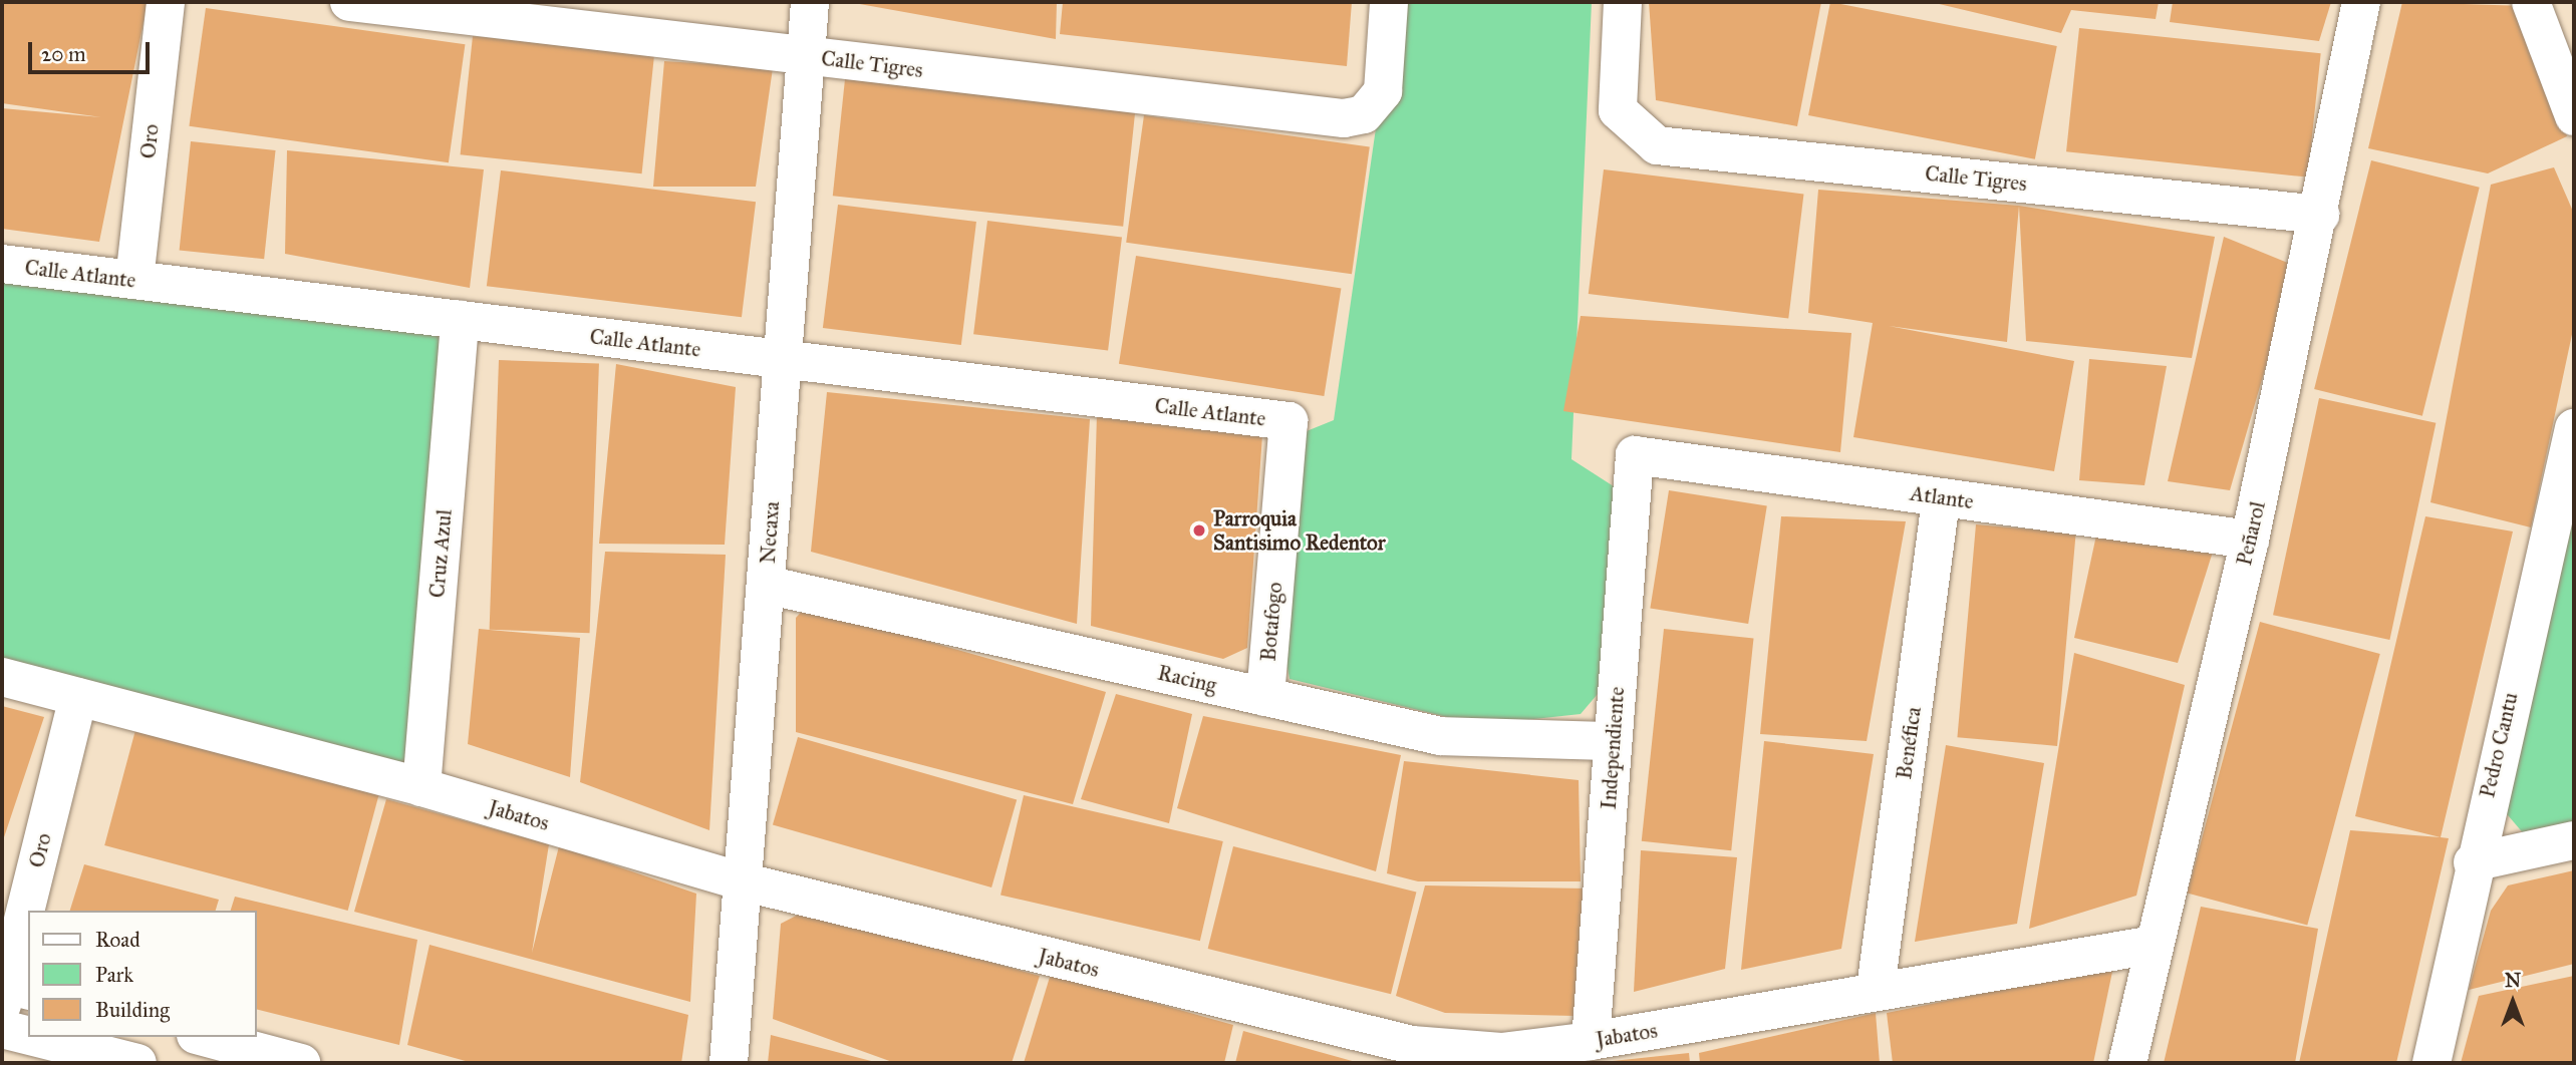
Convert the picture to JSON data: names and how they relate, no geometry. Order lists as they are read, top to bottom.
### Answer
{
  "streets": {
    "street": [
      "Calle Tigres",
      "Oro",
      "Calle Atlante",
      "Atlante",
      "Necaxa",
      "Peñarol",
      "Cruz Azul",
      "Botafogo",
      "Racing",
      "Benéfica",
      "Pedro Cantu",
      "Independiente",
      "Jabatos"
    ]
  },
  "crossings": [
    ["Calle Tigres", "Necaxa"],
    ["Calle Tigres", "Peñarol"],
    ["Oro", "Calle Atlante"],
    ["Oro", "Jabatos"],
    ["Calle Atlante", "Necaxa"],
    ["Calle Atlante", "Cruz Azul"],
    ["Calle Atlante", "Botafogo"],
    ["Atlante", "Peñarol"],
    ["Atlante", "Benéfica"],
    ["Atlante", "Independiente"],
    ["Necaxa", "Racing"],
    ["Necaxa", "Jabatos"],
    ["Peñarol", "Jabatos"],
    ["Cruz Azul", "Jabatos"],
    ["Botafogo", "Racing"],
    ["Racing", "Independiente"],
    ["Benéfica", "Jabatos"],
    ["Independiente", "Jabatos"]
  ],
  "places": ["Parroquia Santisimo Redentor"],
  "legend": ["Road", "Park", "Building"],
  "scale_bar": "20 m",
  "north": "top"
}
